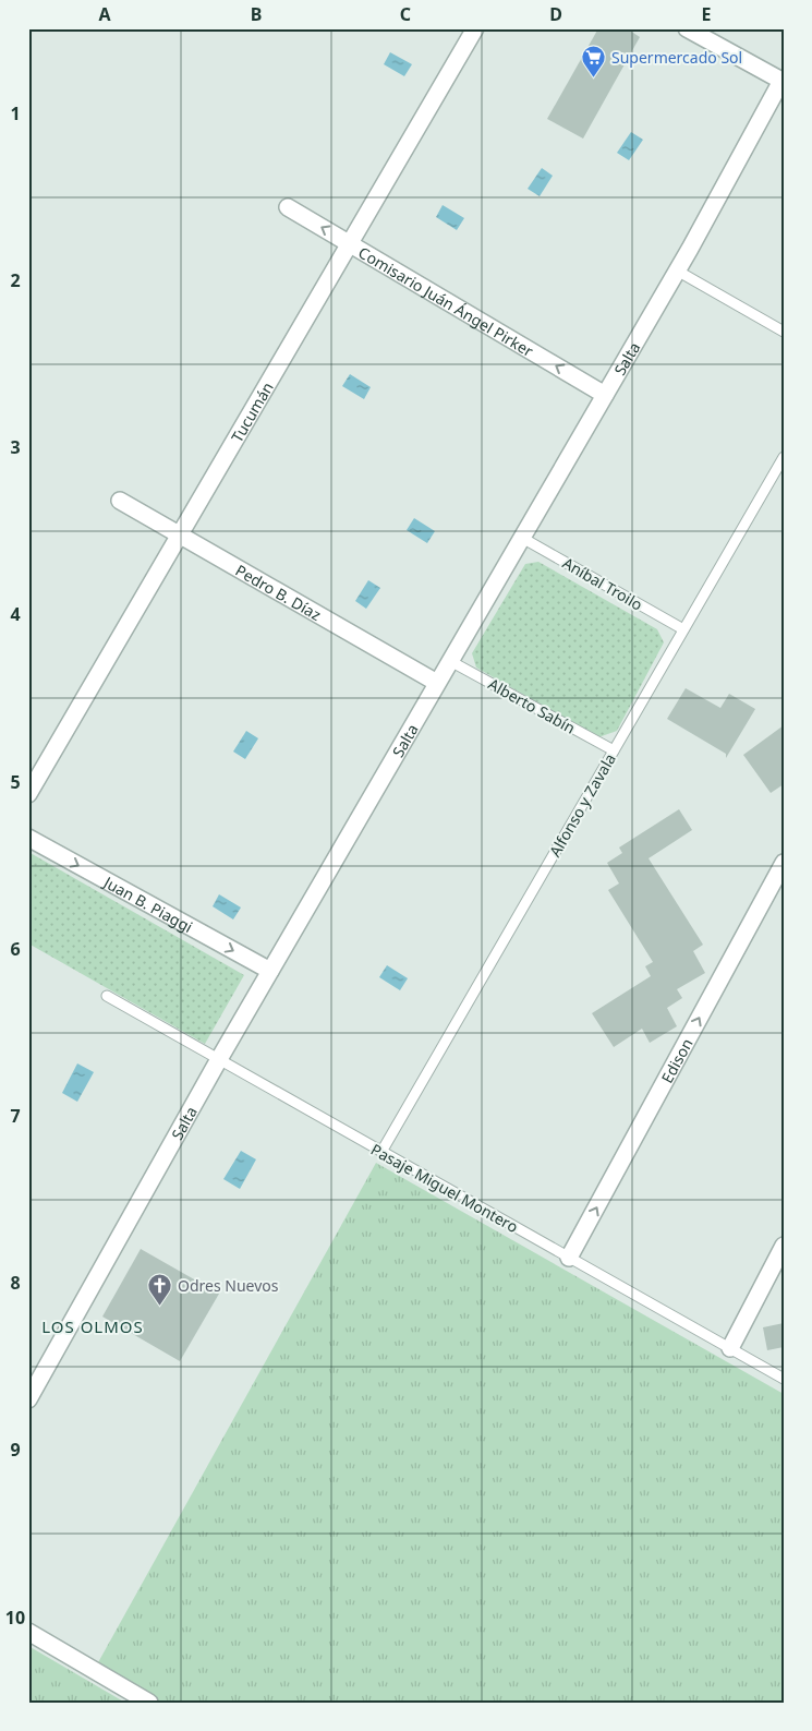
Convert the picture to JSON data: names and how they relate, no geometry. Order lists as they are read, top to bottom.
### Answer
{
  "streets": {
    "street": [
      "Comisario Juán Ángel Pirker",
      "Salta",
      "Tucumán",
      "Pedro B. Díaz",
      "Juan B. Piaggi",
      "Edison"
    ],
    "lane": [
      "Aníbal Troilo",
      "Alberto Sabín",
      "Alfonso y Zavala",
      "Pasaje Miguel Montero"
    ]
  },
  "crossings": [
    ["Comisario Juán Ángel Pirker", "Salta"],
    ["Comisario Juán Ángel Pirker", "Tucumán"],
    ["Salta", "Aníbal Troilo"],
    ["Salta", "Pedro B. Díaz"],
    ["Salta", "Alberto Sabín"],
    ["Salta", "Juan B. Piaggi"],
    ["Salta", "Pasaje Miguel Montero"],
    ["Tucumán", "Pedro B. Díaz"],
    ["Aníbal Troilo", "Alfonso y Zavala"],
    ["Alberto Sabín", "Alfonso y Zavala"],
    ["Alfonso y Zavala", "Pasaje Miguel Montero"],
    ["Edison", "Pasaje Miguel Montero"]
  ],
  "one_way": ["Comisario Juán Ángel Pirker", "Juan B. Piaggi", "Edison"],
  "districts": ["LOS OLMOS"],
  "places": {
    "supermarket": ["Supermercado Sol"],
    "church": ["Odres Nuevos"]
  },
  "grid": {
    "columns": [
      "A",
      "B",
      "C",
      "D",
      "E"
    ],
    "rows": [
      "1",
      "2",
      "3",
      "4",
      "5",
      "6",
      "7",
      "8",
      "9",
      "10"
    ]
  }
}
